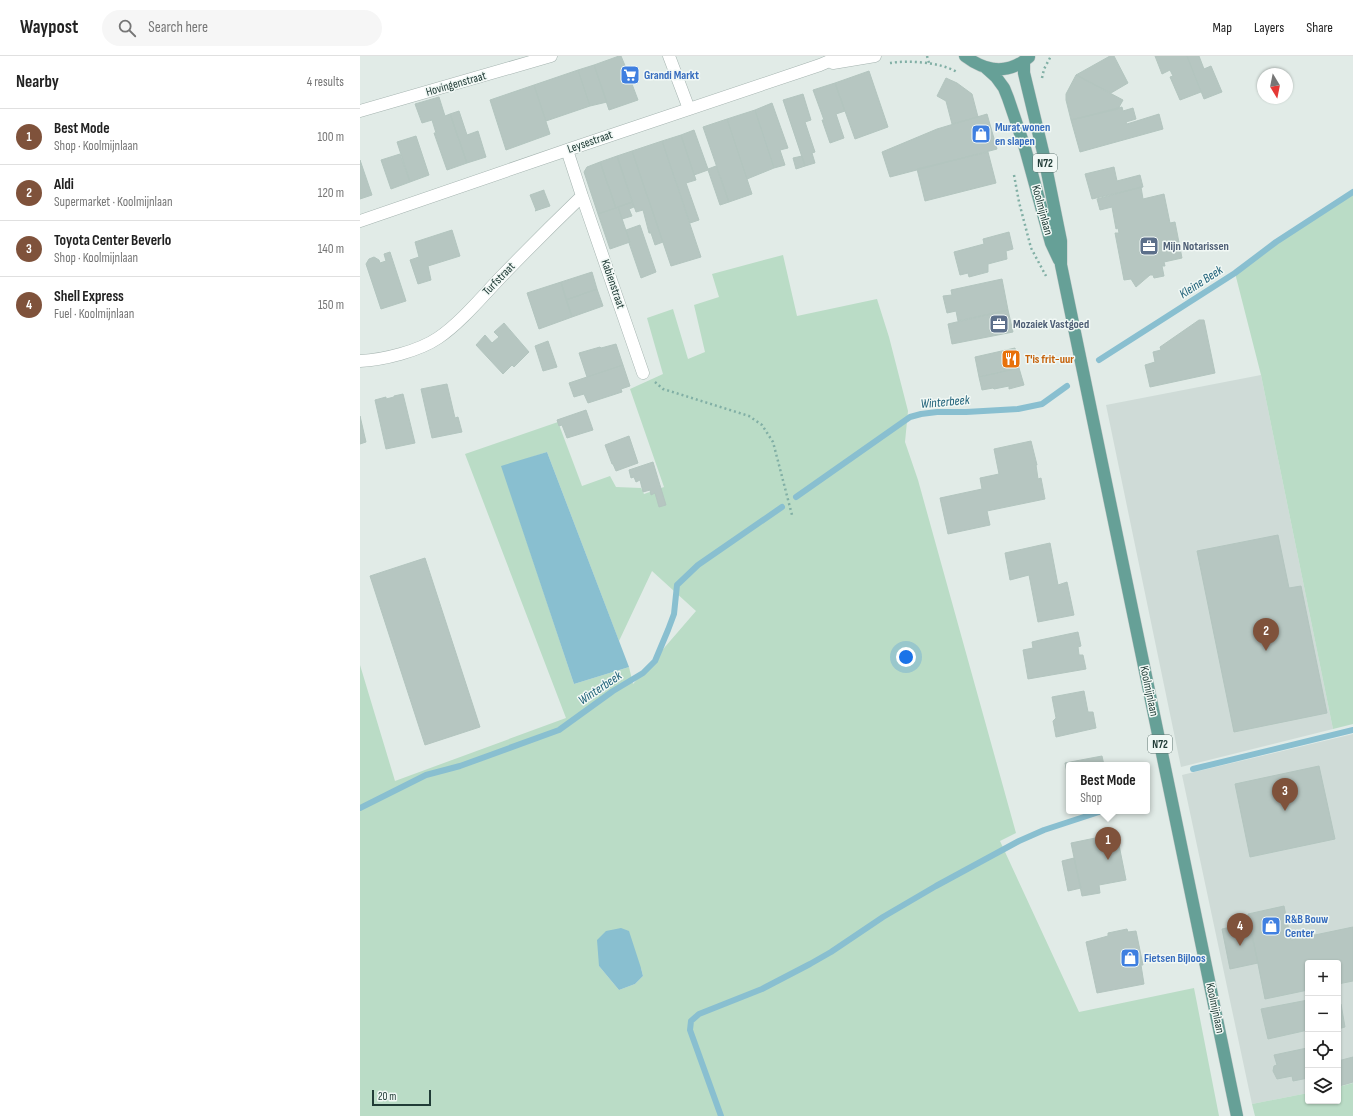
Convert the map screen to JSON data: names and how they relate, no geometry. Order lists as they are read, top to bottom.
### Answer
{
  "streets": {
    "main road": ["N72", "Koolmijnlaan"],
    "street": [
      "Hovingenstraat",
      "Leysestraat",
      "Turfstraat",
      "Kabienstraat"
    ]
  },
  "crossings": [
    ["N72", "Koolmijnlaan"],
    ["Turfstraat", "Kabienstraat"]
  ],
  "water": ["Kleine Beek", "Winterbeek"],
  "places": {
    "supermarket": ["Grandi Markt"],
    "shop": ["Murat wonen en slapen", "R&B Bouw Center", "Fietsen Bijloos"],
    "office": ["Mijn Notarissen", "Mozaiek Vastgoed"],
    "restaurant": ["T'is frit-uur"]
  },
  "scale_bar": "20 m",
  "north": "bottom",
  "page": {
    "header": "Waypost",
    "search": "Search here",
    "nav": ["Map", "Layers", "Share"],
    "heading": ["Nearby", "4 results"],
    "list": [
      {
        "mark": "1",
        "name": "Best Mode",
        "note": "Shop · Koolmijnlaan",
        "value": "100 m"
      },
      {
        "mark": "2",
        "name": "Aldi",
        "note": "Supermarket · Koolmijnlaan",
        "value": "120 m"
      },
      {
        "mark": "3",
        "name": "Toyota Center Beverlo",
        "note": "Shop · Koolmijnlaan",
        "value": "140 m"
      },
      {
        "mark": "4",
        "name": "Shell Express",
        "note": "Fuel · Koolmijnlaan",
        "value": "150 m"
      }
    ],
    "pins": [
      "2",
      "3",
      "1",
      "4"
    ],
    "popup": ["Best Mode", "Shop"],
    "map_buttons": ["+", "−"],
    "scale": "20 m"
  }
}
